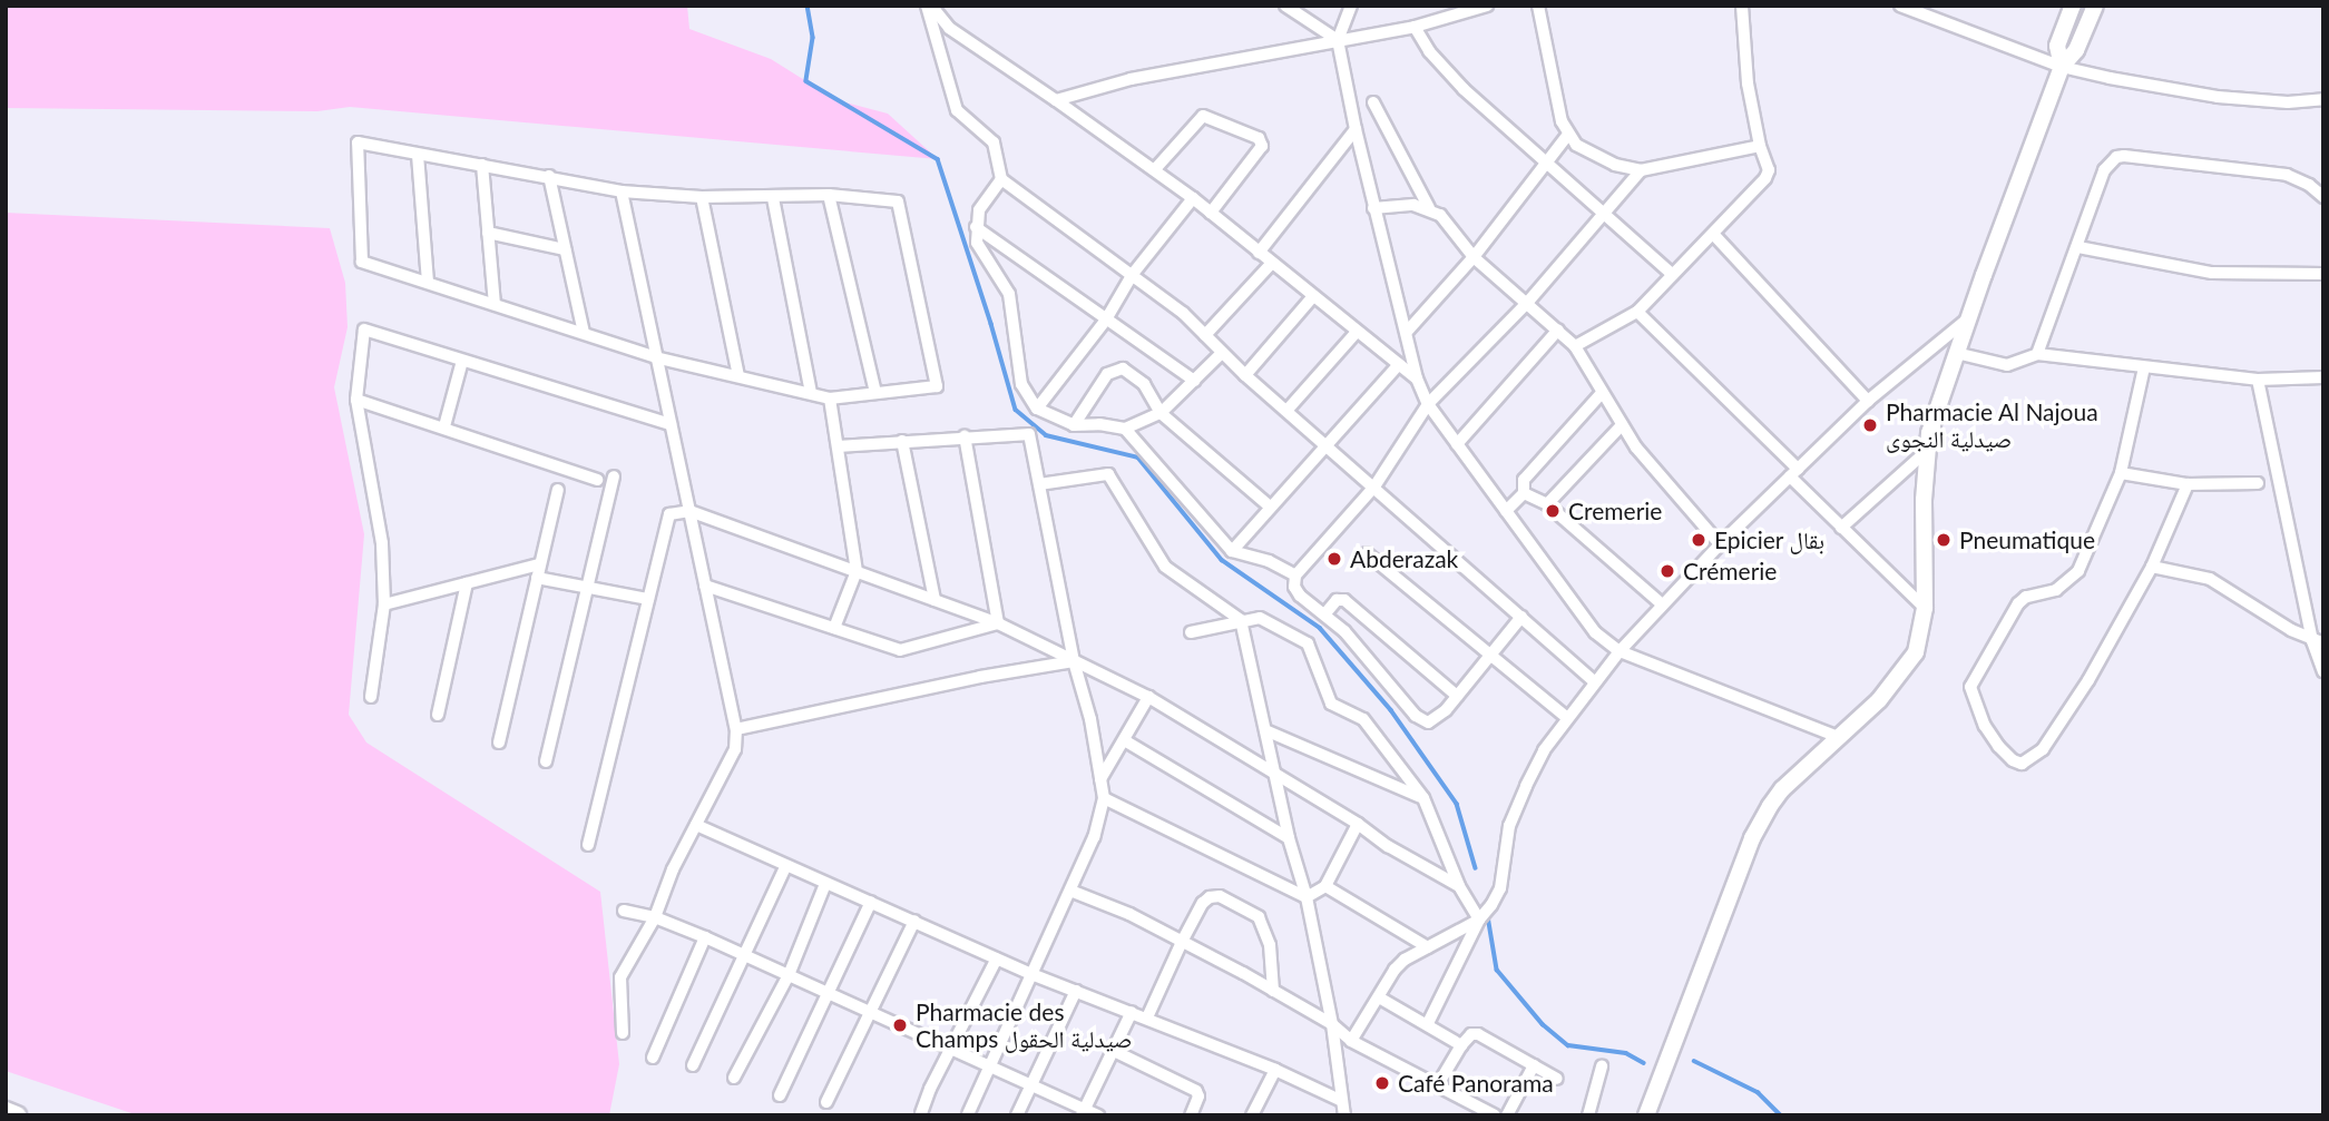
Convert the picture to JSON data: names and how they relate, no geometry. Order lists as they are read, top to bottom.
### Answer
{
  "places": [
    "Pharmacie Al Najoua صيدلية النجوى",
    "Cremerie",
    "Epicier بقال",
    "Pneumatique",
    "Abderazak",
    "Crémerie",
    "Pharmacie des Champs صيدلية الحقول",
    "Café Panorama"
  ]
}
